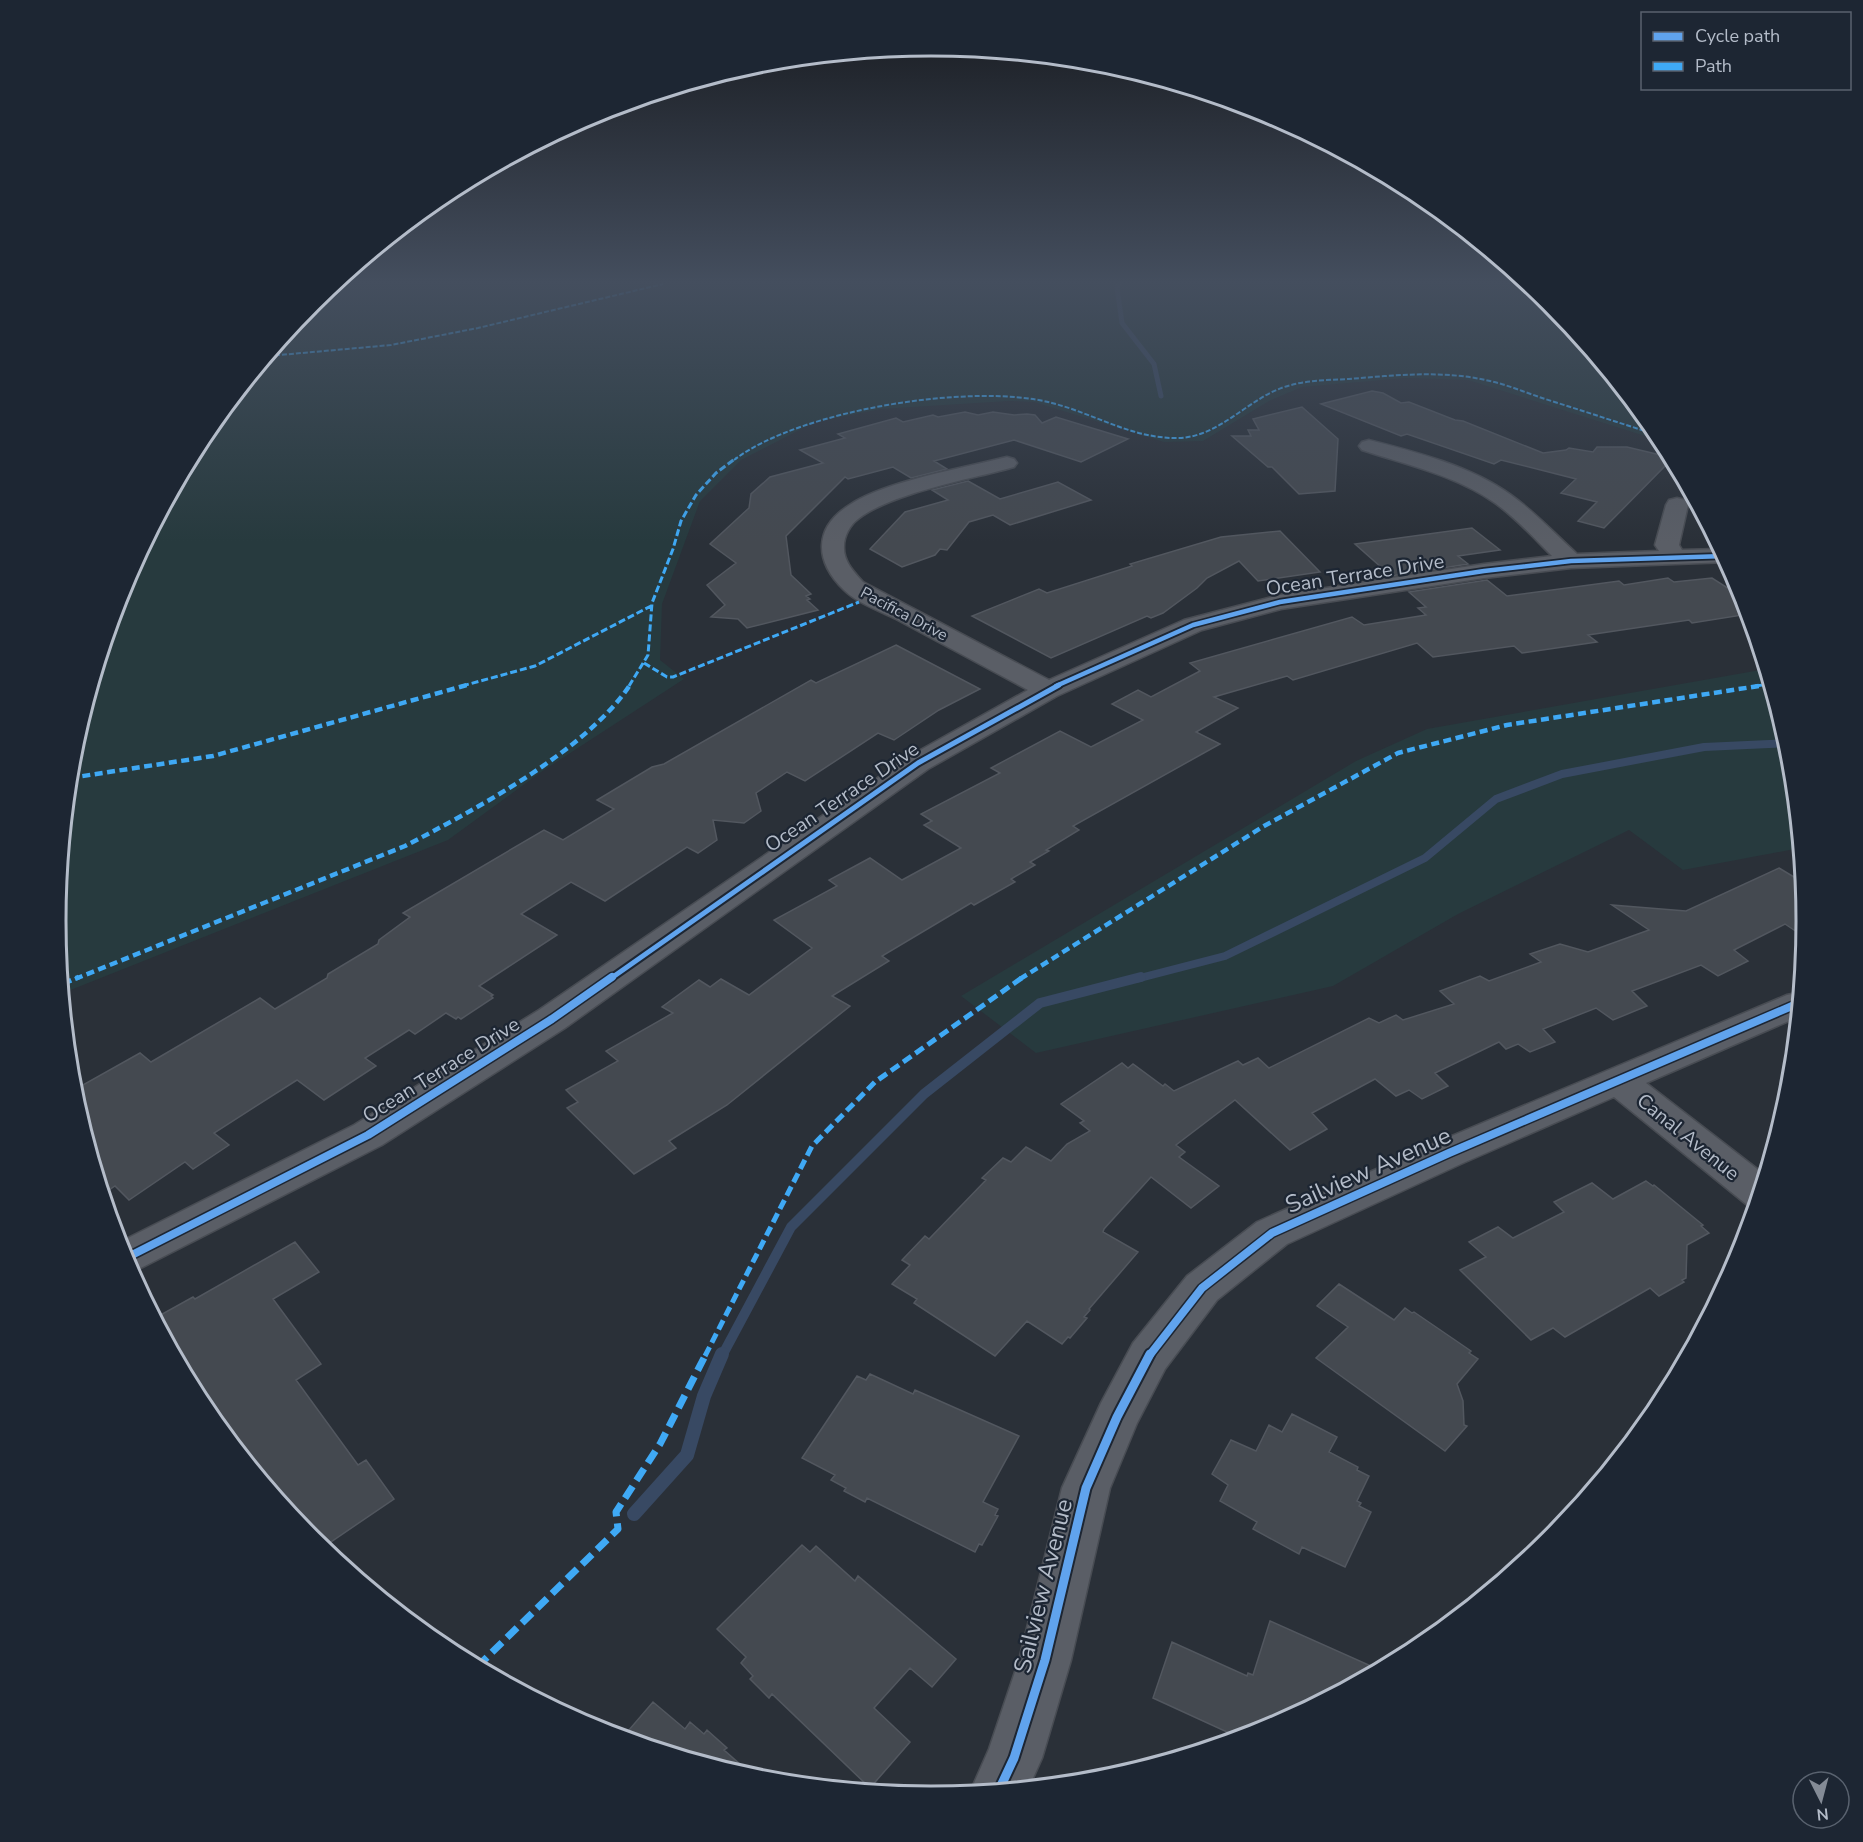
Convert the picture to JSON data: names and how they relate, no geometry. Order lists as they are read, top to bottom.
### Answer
{
  "streets": {
    "street": [
      "Ocean Terrace Drive",
      "Pacifica Drive",
      "Canal Avenue",
      "Sailview Avenue"
    ]
  },
  "crossings": [
    ["Ocean Terrace Drive", "Pacifica Drive"],
    ["Canal Avenue", "Sailview Avenue"]
  ],
  "legend": ["Cycle path", "Path"],
  "north": "bottom"
}
